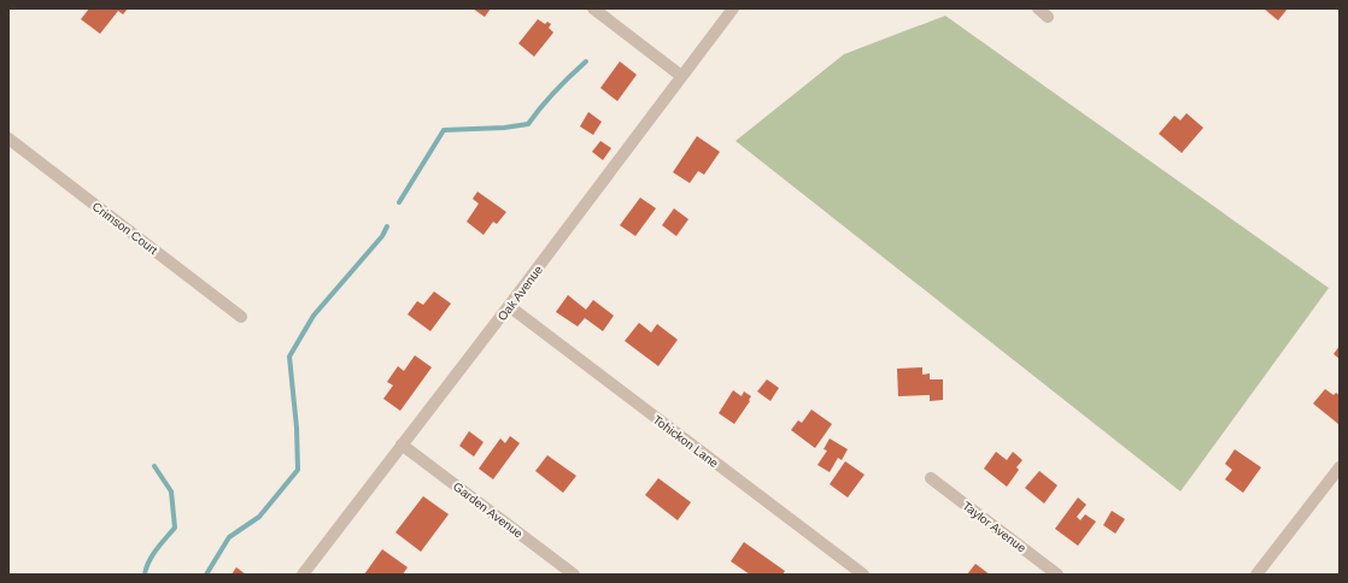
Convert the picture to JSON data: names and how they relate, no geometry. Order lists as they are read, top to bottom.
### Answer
{
  "streets": {
    "street": [
      "Crimson Court",
      "Oak Avenue",
      "Tohickon Lane",
      "Garden Avenue",
      "Taylor Avenue"
    ]
  },
  "crossings": [
    ["Oak Avenue", "Tohickon Lane"],
    ["Oak Avenue", "Garden Avenue"]
  ]
}
